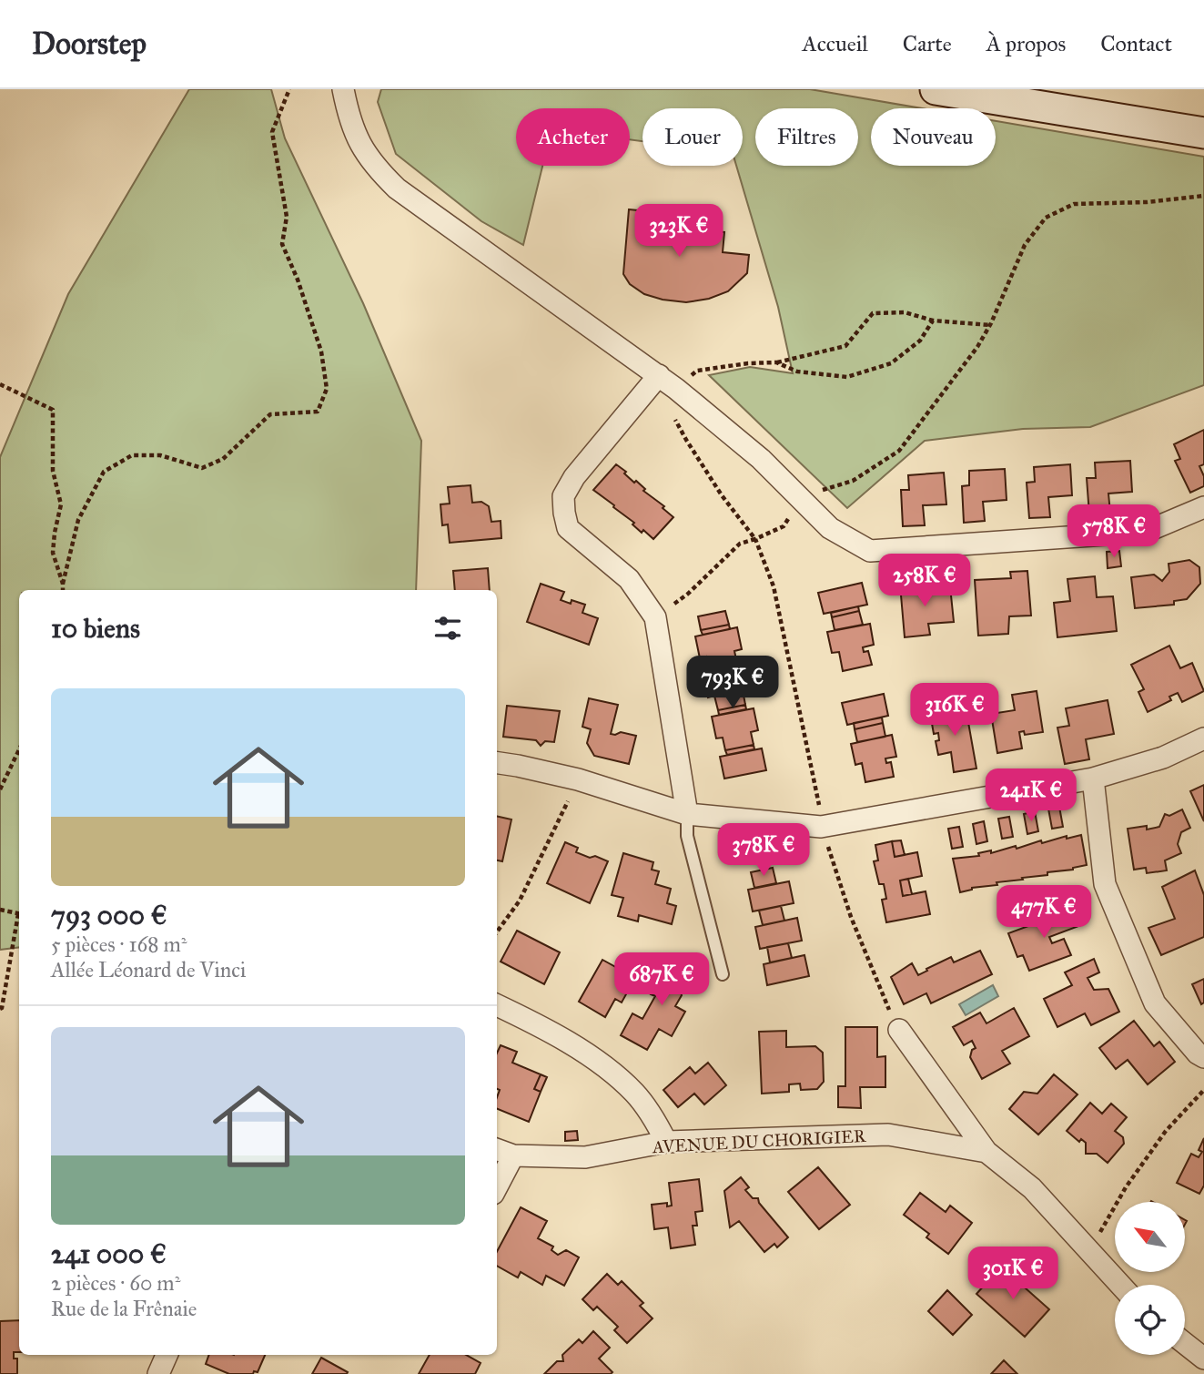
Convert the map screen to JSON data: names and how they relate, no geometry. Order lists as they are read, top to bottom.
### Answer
{
  "streets": {
    "street": ["AVENUE DU CHORIGIER"]
  },
  "north": "top left",
  "page": {
    "header": "Doorstep",
    "nav": [
      "Accueil",
      "Carte",
      "À propos",
      "Contact"
    ],
    "chip": [
      "Acheter",
      "Louer",
      "Filtres",
      "Nouveau"
    ],
    "price": [
      "323K €",
      "578K €",
      "258K €",
      "793K €",
      "316K €",
      "241K €",
      "378K €",
      "477K €",
      "687K €",
      "301K €"
    ],
    "heading": "10 biens",
    "list": [
      {
        "name": "793 000 €",
        "note": "5 pièces · 168 m² · Allée Léonard de Vinci"
      },
      {
        "name": "241 000 €",
        "note": "2 pièces · 60 m² · Rue de la Frênaie"
      }
    ]
  }
}
